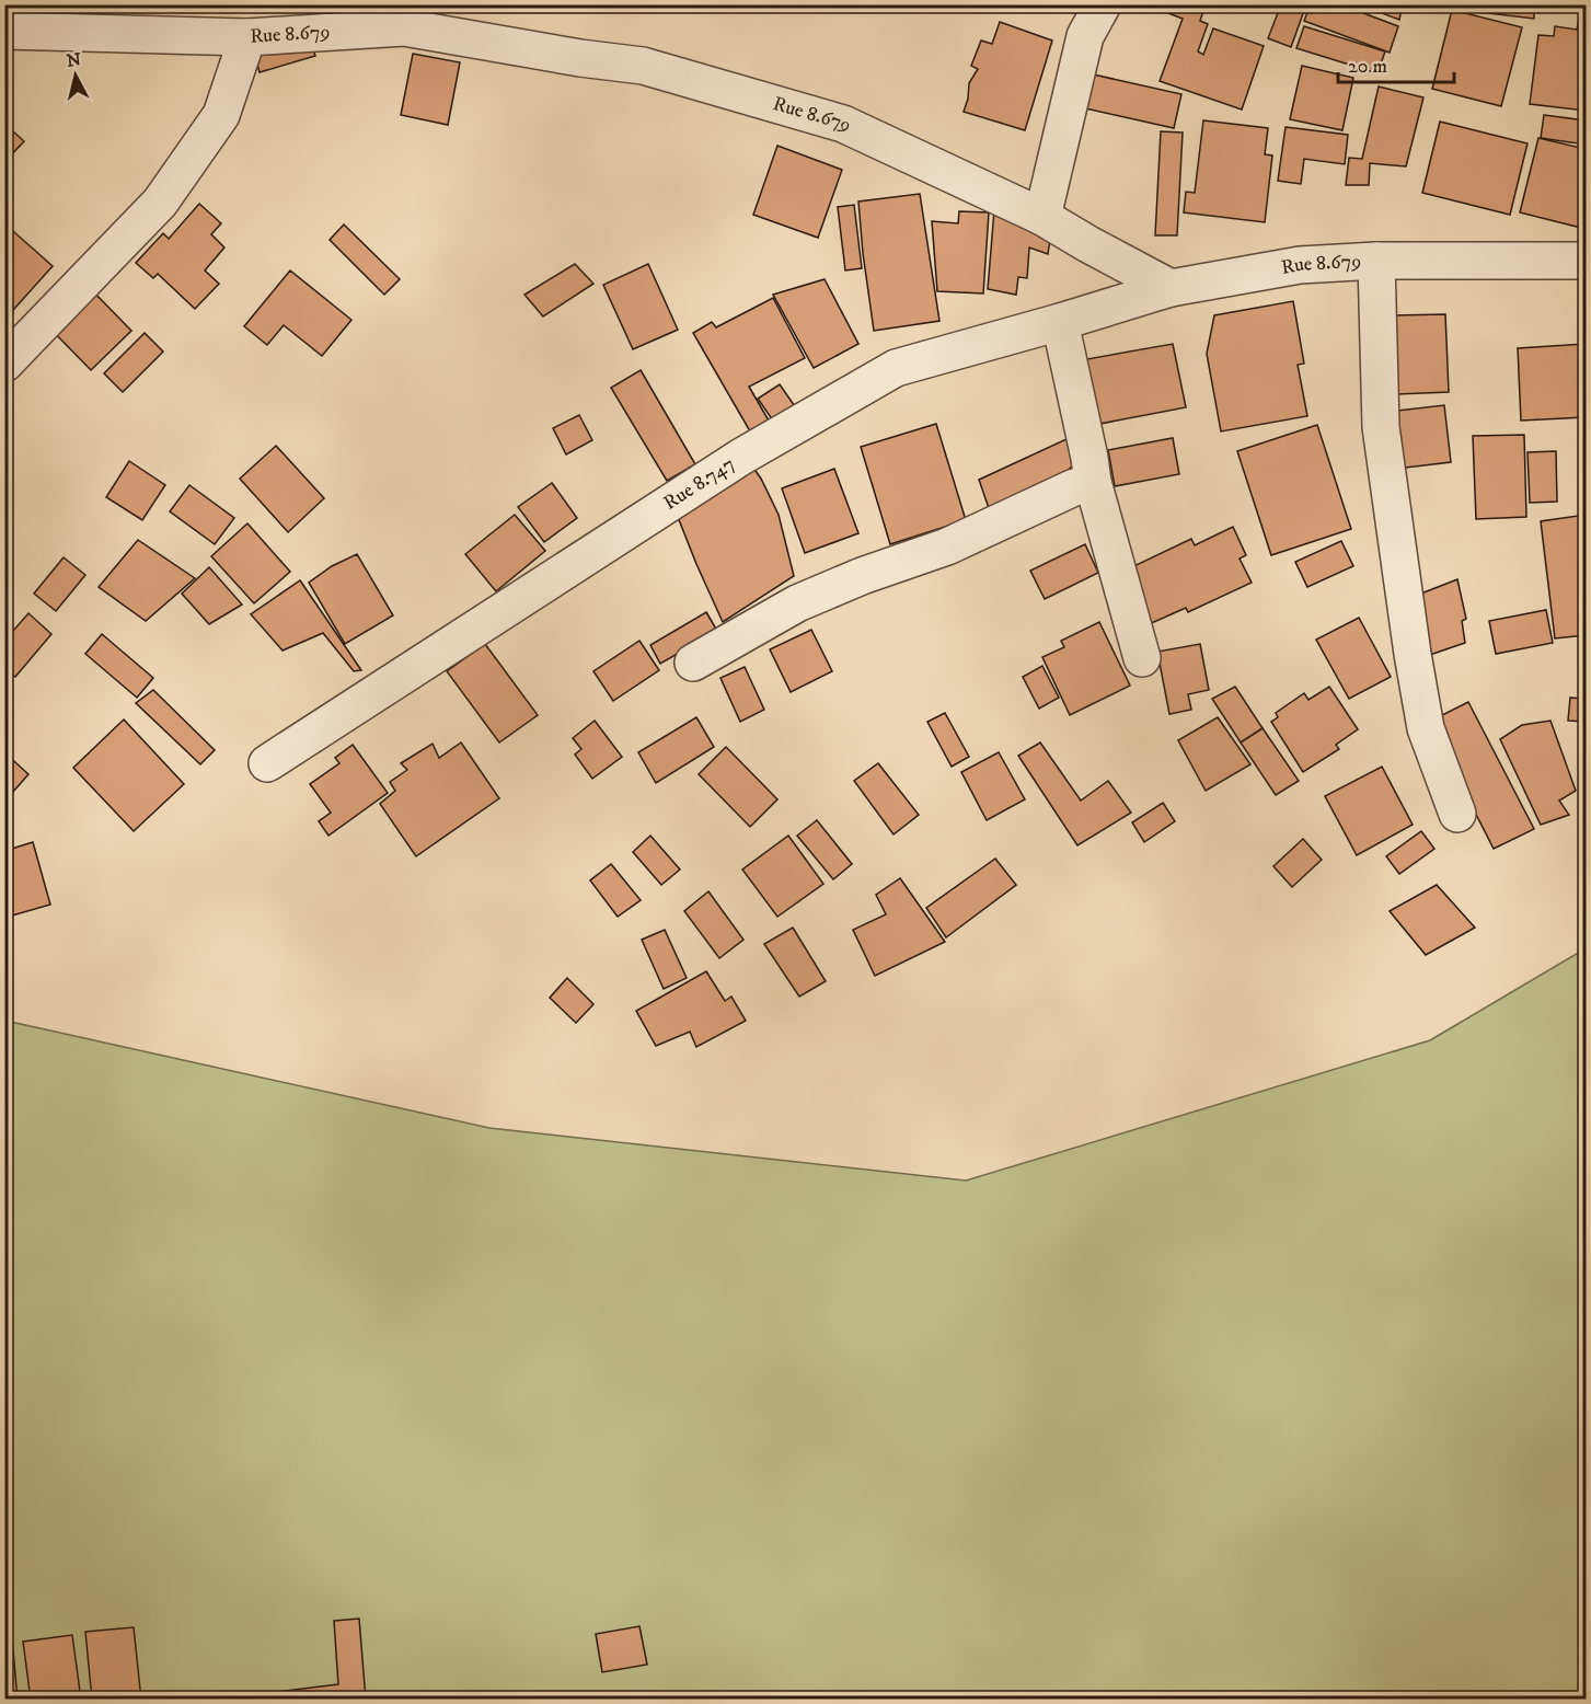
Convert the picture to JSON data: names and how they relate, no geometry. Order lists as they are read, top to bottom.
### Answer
{
  "streets": {
    "street": ["Rue 8.679", "Rue 8.747"]
  },
  "crossings": [
    ["Rue 8.679", "Rue 8.747"]
  ],
  "scale_bar": "20 m",
  "north": "top"
}
